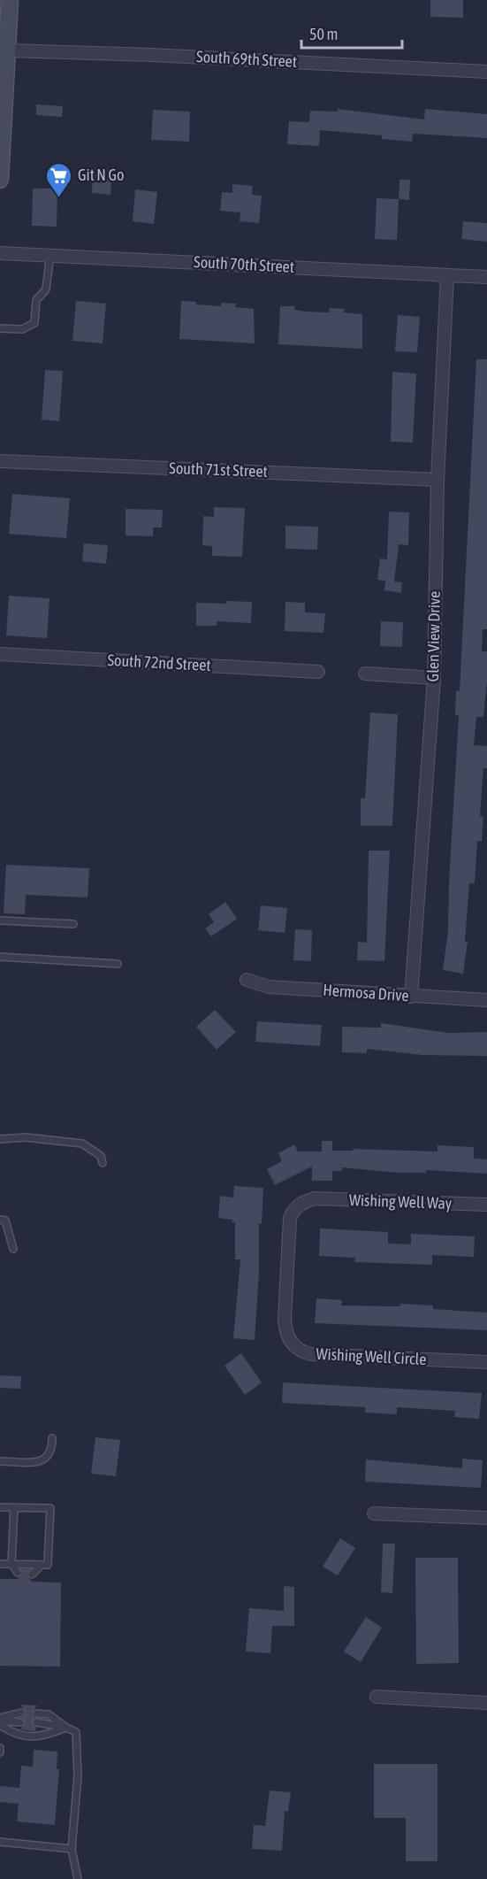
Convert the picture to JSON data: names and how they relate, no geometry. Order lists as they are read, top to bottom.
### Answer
{
  "streets": {
    "street": [
      "South 69th Street",
      "South 70th Street",
      "South 71st Street",
      "Glen View Drive",
      "South 72nd Street",
      "Hermosa Drive",
      "Wishing Well Way",
      "Wishing Well Circle"
    ]
  },
  "crossings": [
    ["South 70th Street", "Glen View Drive"],
    ["South 71st Street", "Glen View Drive"],
    ["Glen View Drive", "Hermosa Drive"],
    ["Wishing Well Way", "Wishing Well Circle"]
  ],
  "places": {
    "supermarket": ["Git N Go"]
  },
  "scale_bar": "50 m"
}
